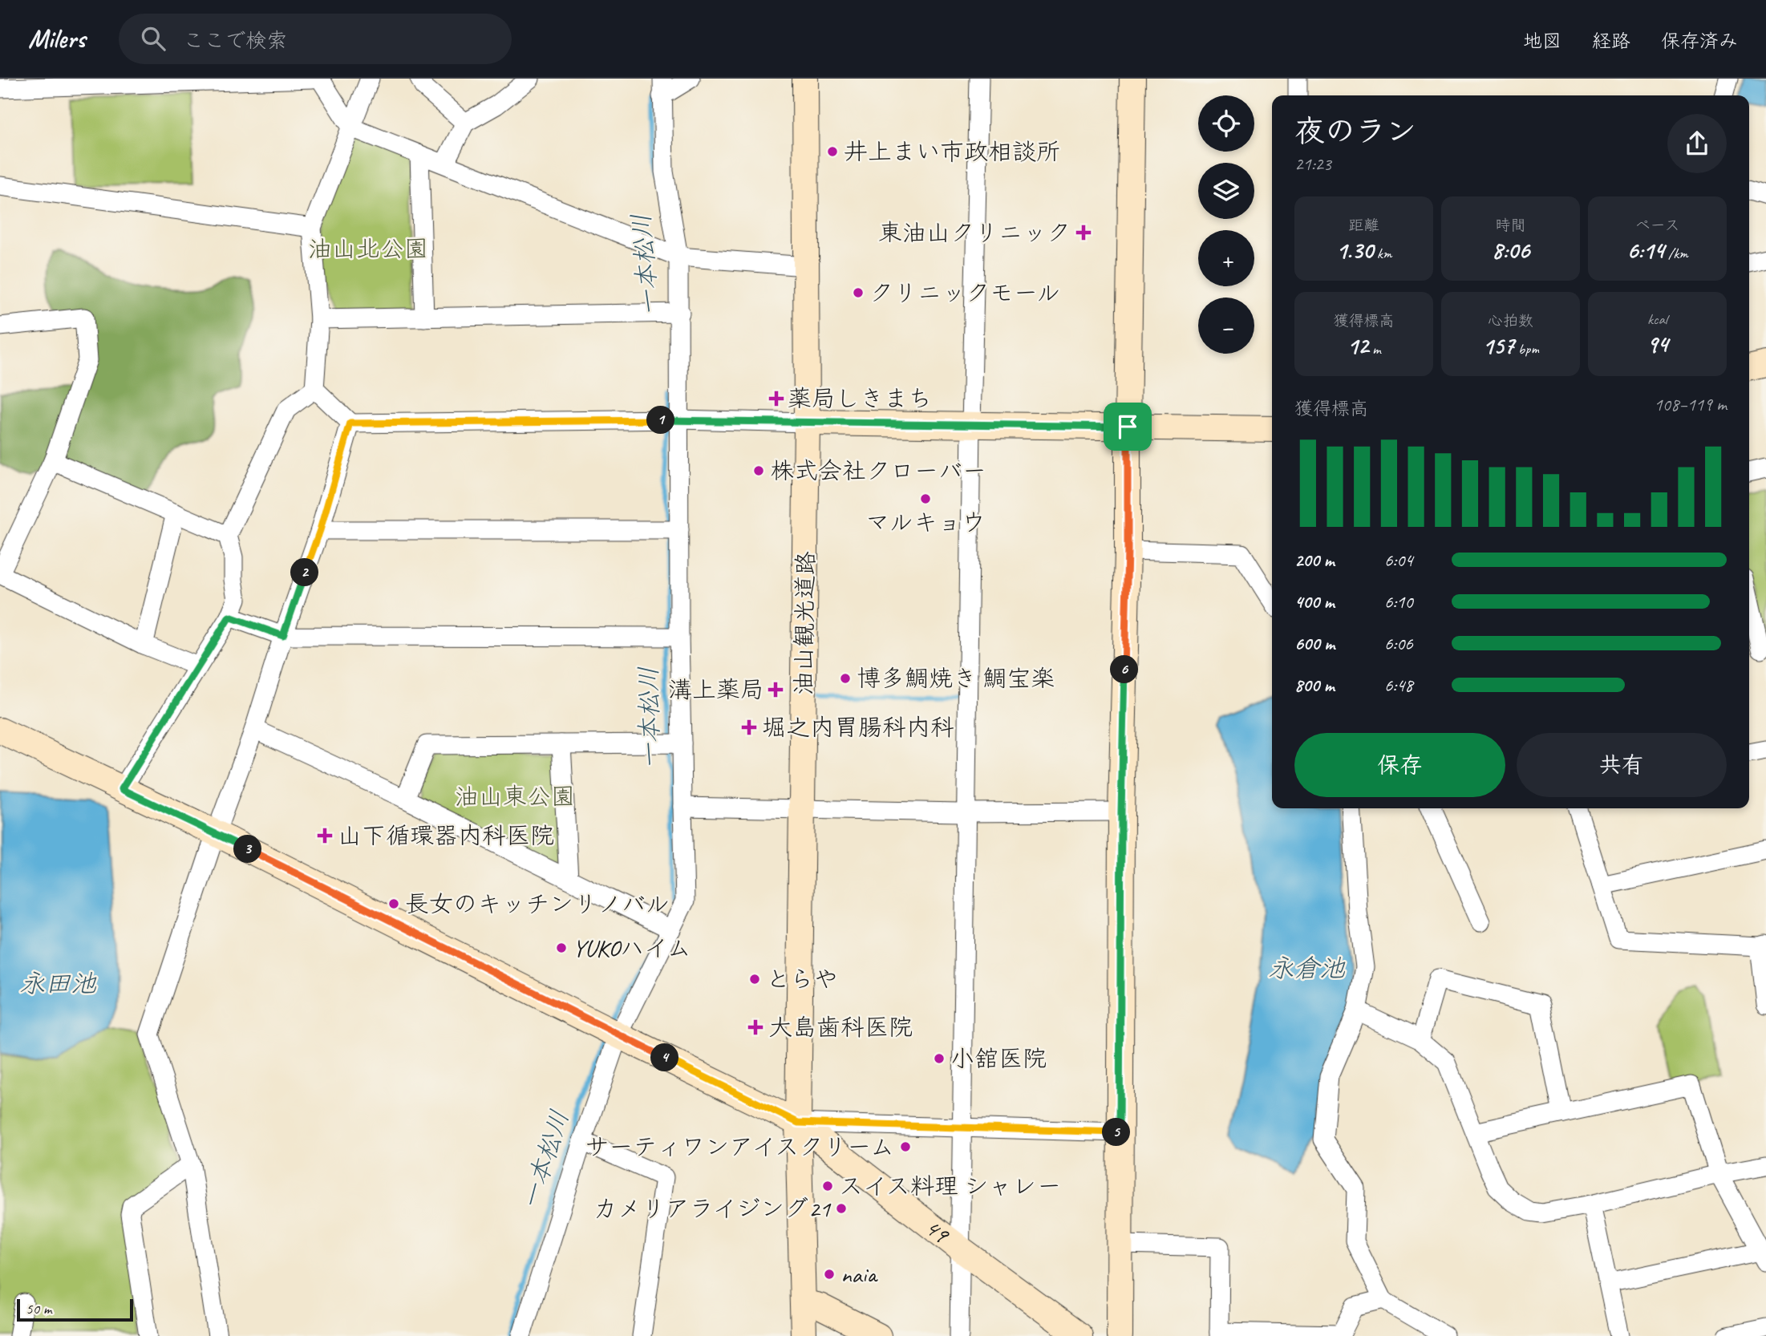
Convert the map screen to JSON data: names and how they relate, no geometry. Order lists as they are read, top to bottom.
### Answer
{
  "streets": {
    "street": ["油山観光道路", "49"]
  },
  "crossings": [
    ["油山観光道路", "49"]
  ],
  "water": ["一本松川", "永倉池", "永田池"],
  "parks": ["油山北公園", "油山東公園"],
  "places": {
    "other": [
      "井上まい市政相談所",
      "クリニックモール",
      "株式会社クローバー",
      "マルキョウ",
      "博多鯛焼き 鯛宝楽",
      "長女のキッチンリノバル",
      "YUKOハイム",
      "とらや",
      "小舘医院",
      "サーティワンアイスクリーム",
      "スイス料理 シャレー",
      "カメリアライジング21",
      "naia"
    ],
    "health": [
      "東油山クリニック",
      "薬局しきまち",
      "溝上薬局",
      "堀之内胃腸科内科",
      "山下循環器内科医院",
      "大島歯科医院"
    ]
  },
  "scale_bar": "50 m",
  "page": {
    "header": "Milers",
    "search": "ここで検索",
    "nav": ["地図", "経路", "保存済み"],
    "map_buttons": ["+", "−"],
    "heading": ["夜のラン", "21:23"],
    "stats": [
      ["距離", "1.30 km"],
      ["時間", "8:06"],
      ["ペース", "6:14 /km"],
      ["獲得標高", "12 m"],
      ["心拍数", "157 bpm"],
      ["kcal", "94"]
    ],
    "chart": ["獲得標高", "108–119 m"],
    "pins": [
      "1",
      "2",
      "6",
      "3",
      "4",
      "5"
    ],
    "list": [
      {
        "name": "200 m",
        "note": "6:04"
      },
      {
        "name": "400 m",
        "note": "6:10"
      },
      {
        "name": "600 m",
        "note": "6:06"
      },
      {
        "name": "800 m",
        "note": "6:48"
      }
    ],
    "buttons": ["保存", "共有"],
    "scale": "50 m"
  }
}
